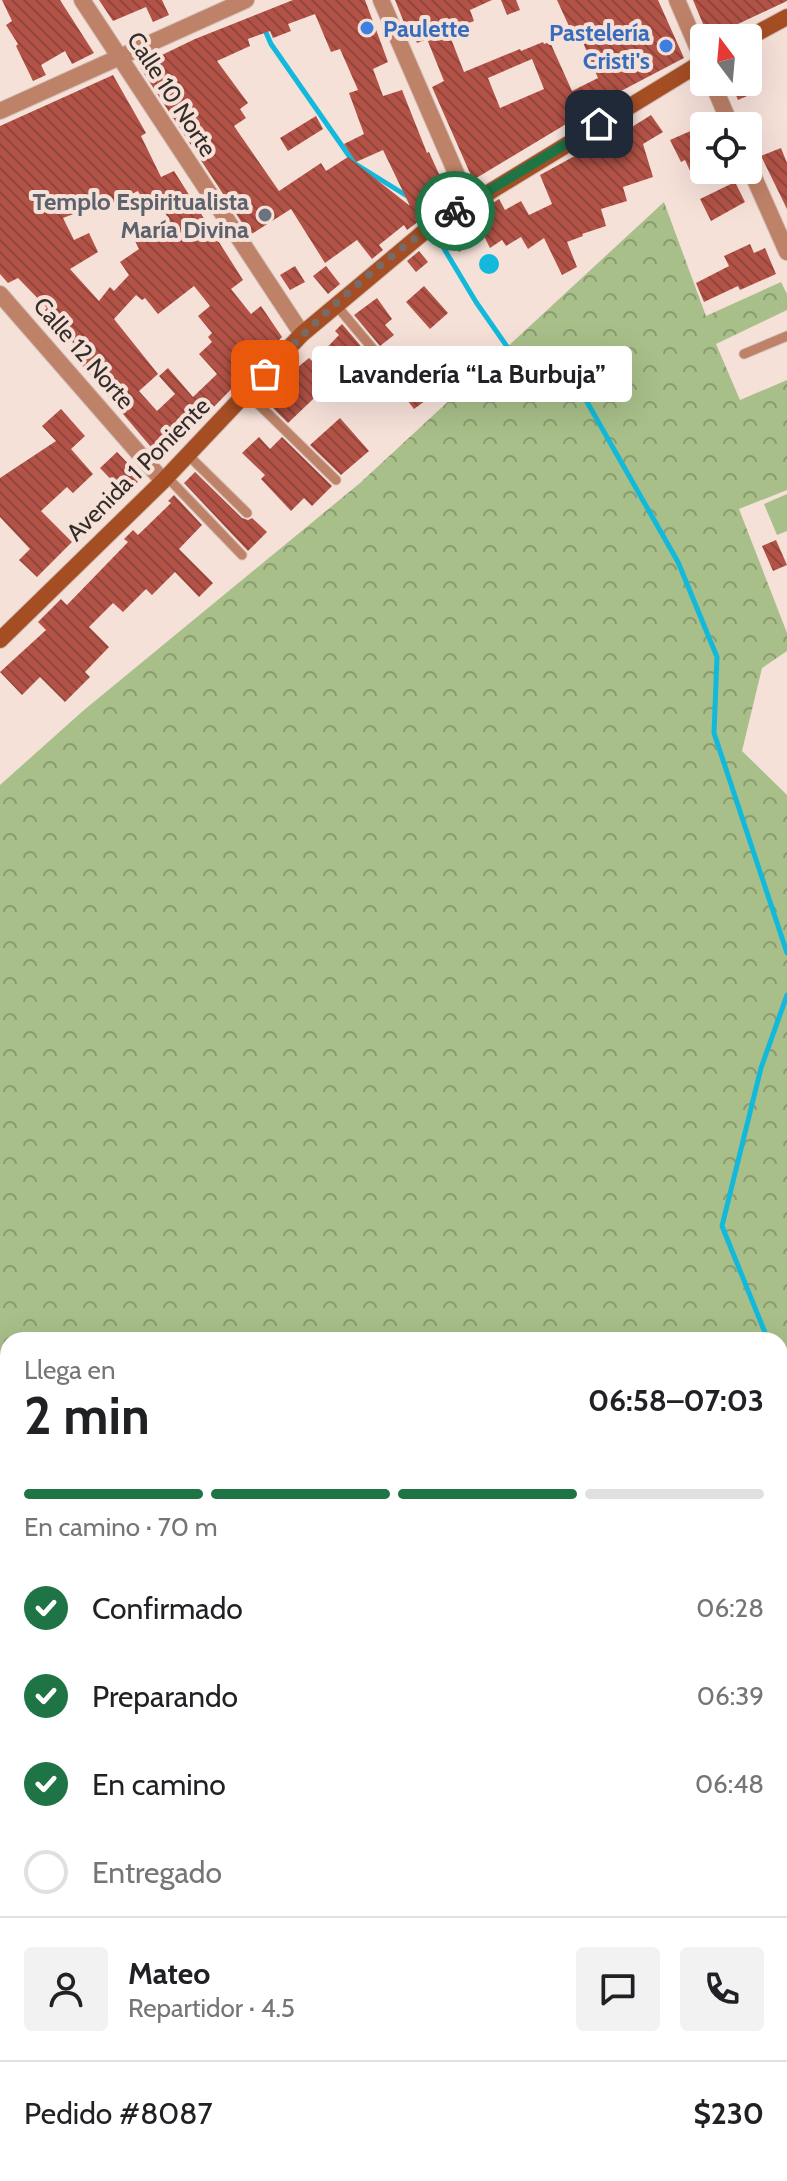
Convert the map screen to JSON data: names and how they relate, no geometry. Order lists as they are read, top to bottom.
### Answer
{
  "streets": {
    "street": ["Calle 10 Norte", "Calle 12 Norte", "Avenida 1 Poniente"]
  },
  "crossings": [
    ["Calle 10 Norte", "Avenida 1 Poniente"],
    ["Calle 12 Norte", "Avenida 1 Poniente"]
  ],
  "places": [
    "Paulette",
    "Pastelería Cristi's",
    "Templo Espiritualista María Divina",
    "Lavandería “La Burbuja”"
  ],
  "north": "top",
  "page": {
    "bubble": "Lavandería “La Burbuja”",
    "heading": ["2 min", "Llega en", "06:58–07:03"],
    "panel": [
      "Mateo",
      "Repartidor · 4.5",
      "Pedido #8087",
      "$230"
    ],
    "bar": "En camino · 70 m",
    "list": [
      ["Confirmado", "06:28"],
      ["Preparando", "06:39"],
      ["En camino", "06:48"],
      "Entregado"
    ]
  }
}
